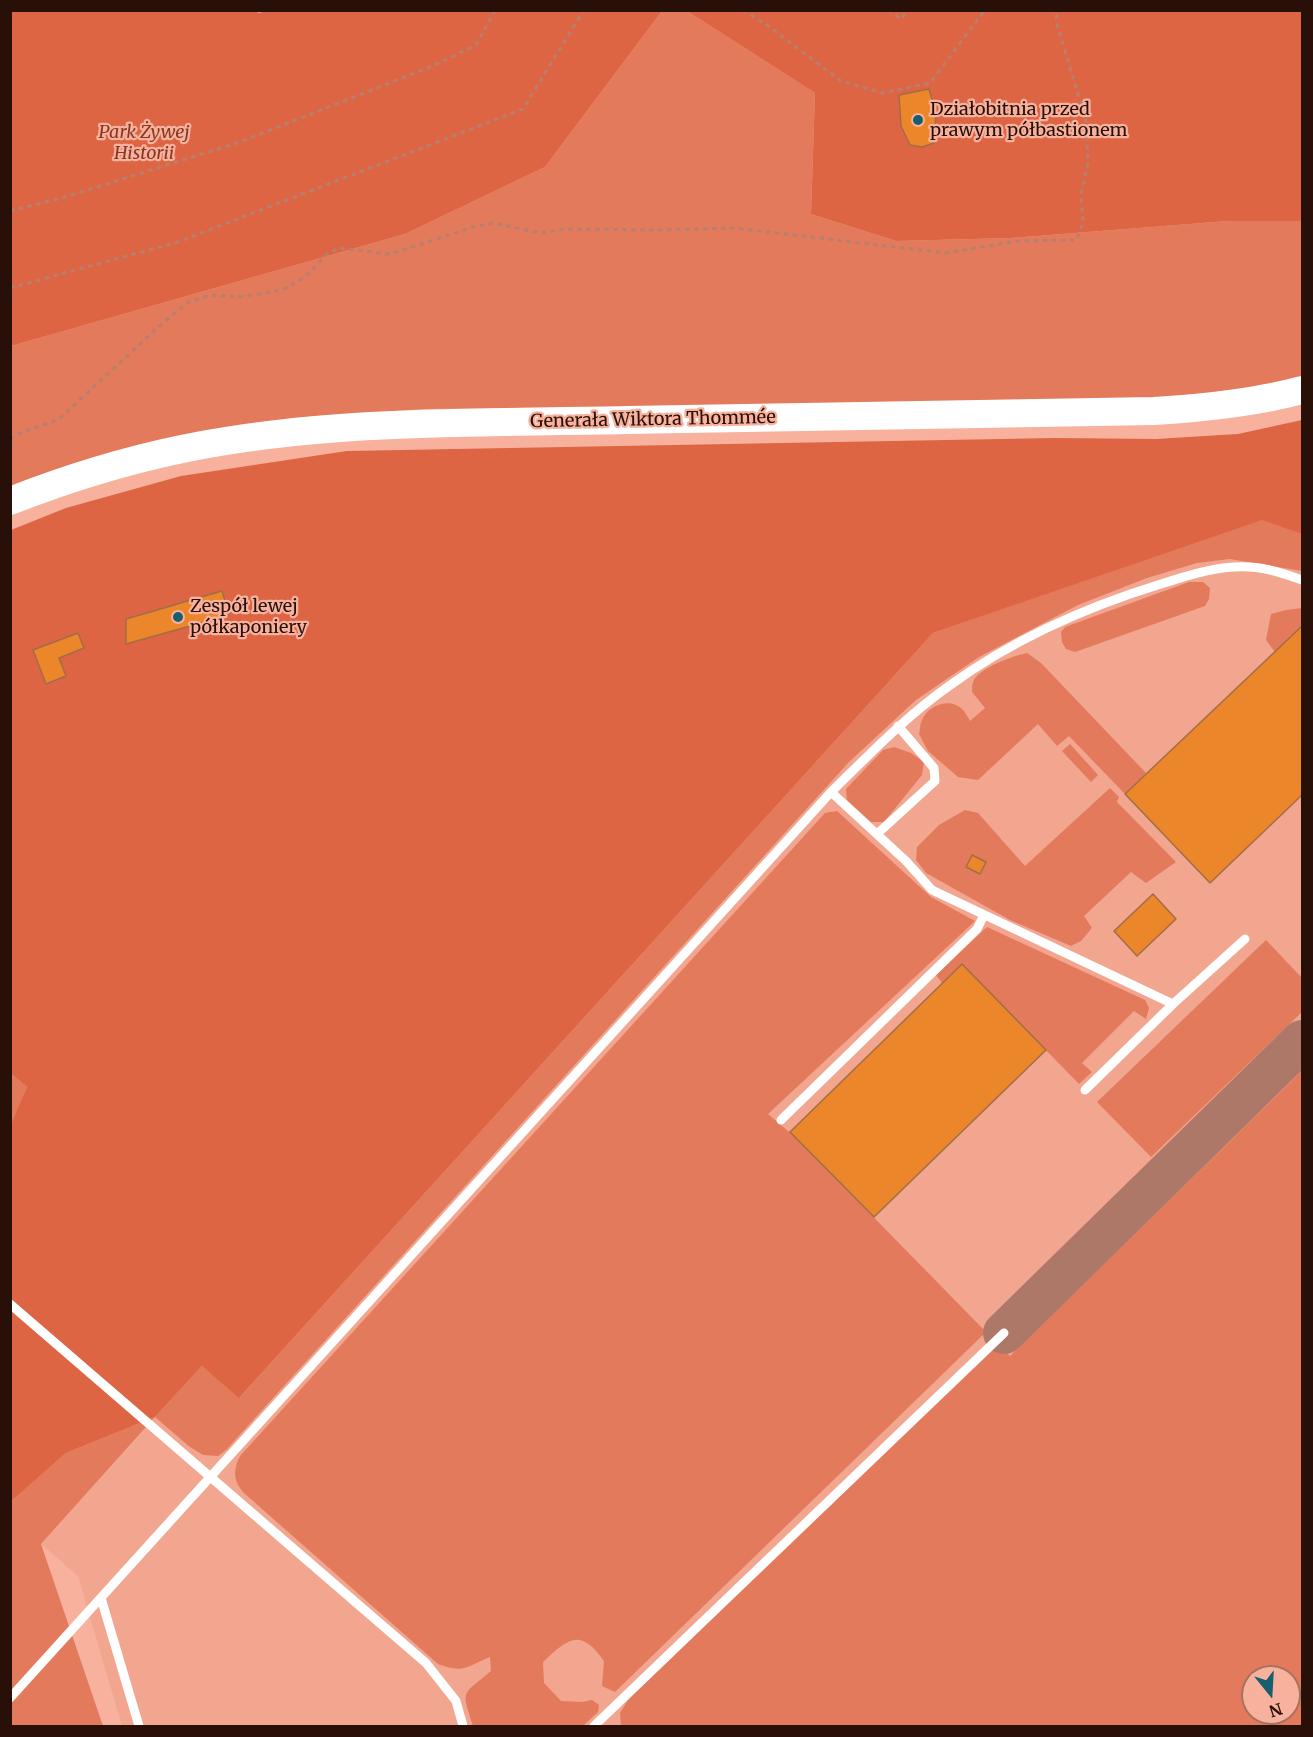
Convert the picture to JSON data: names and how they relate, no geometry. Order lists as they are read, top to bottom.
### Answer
{
  "streets": {
    "main road": ["Generała Wiktora Thommée"]
  },
  "parks": ["Park Żywej Historii"],
  "places": ["Działobitnia przed prawym półbastionem", "Zespół lewej półkaponiery"],
  "north": "bottom"
}
